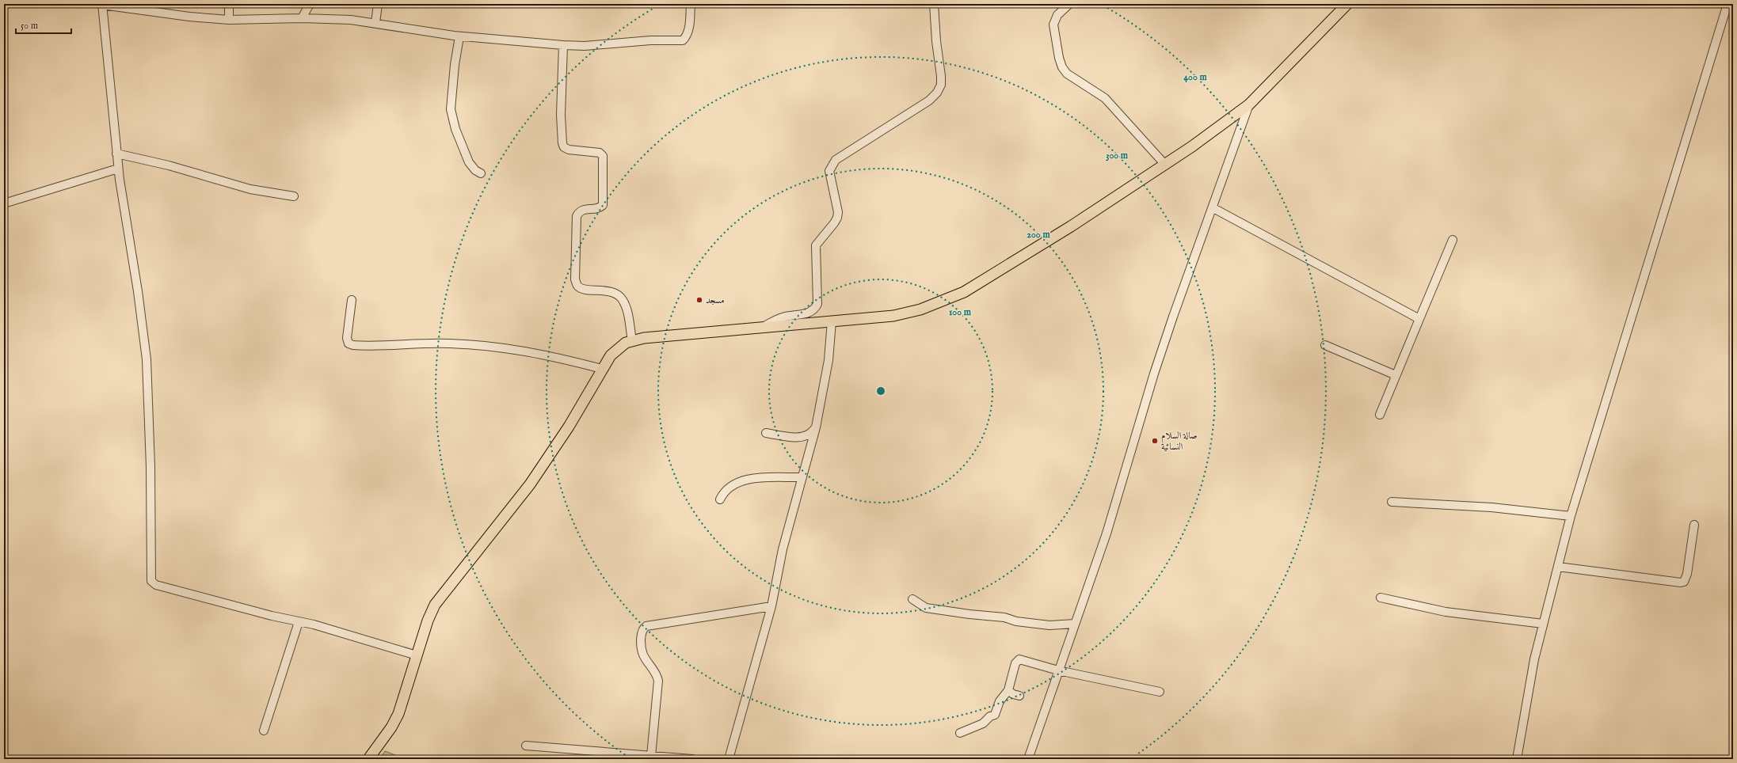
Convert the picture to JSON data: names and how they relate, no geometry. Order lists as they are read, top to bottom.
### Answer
{
  "places": ["مسجد", "صالة السلام النسائية"],
  "scale_bar": "50 m",
  "rings": [
    "400 m",
    "300 m",
    "200 m",
    "100 m"
  ]
}
